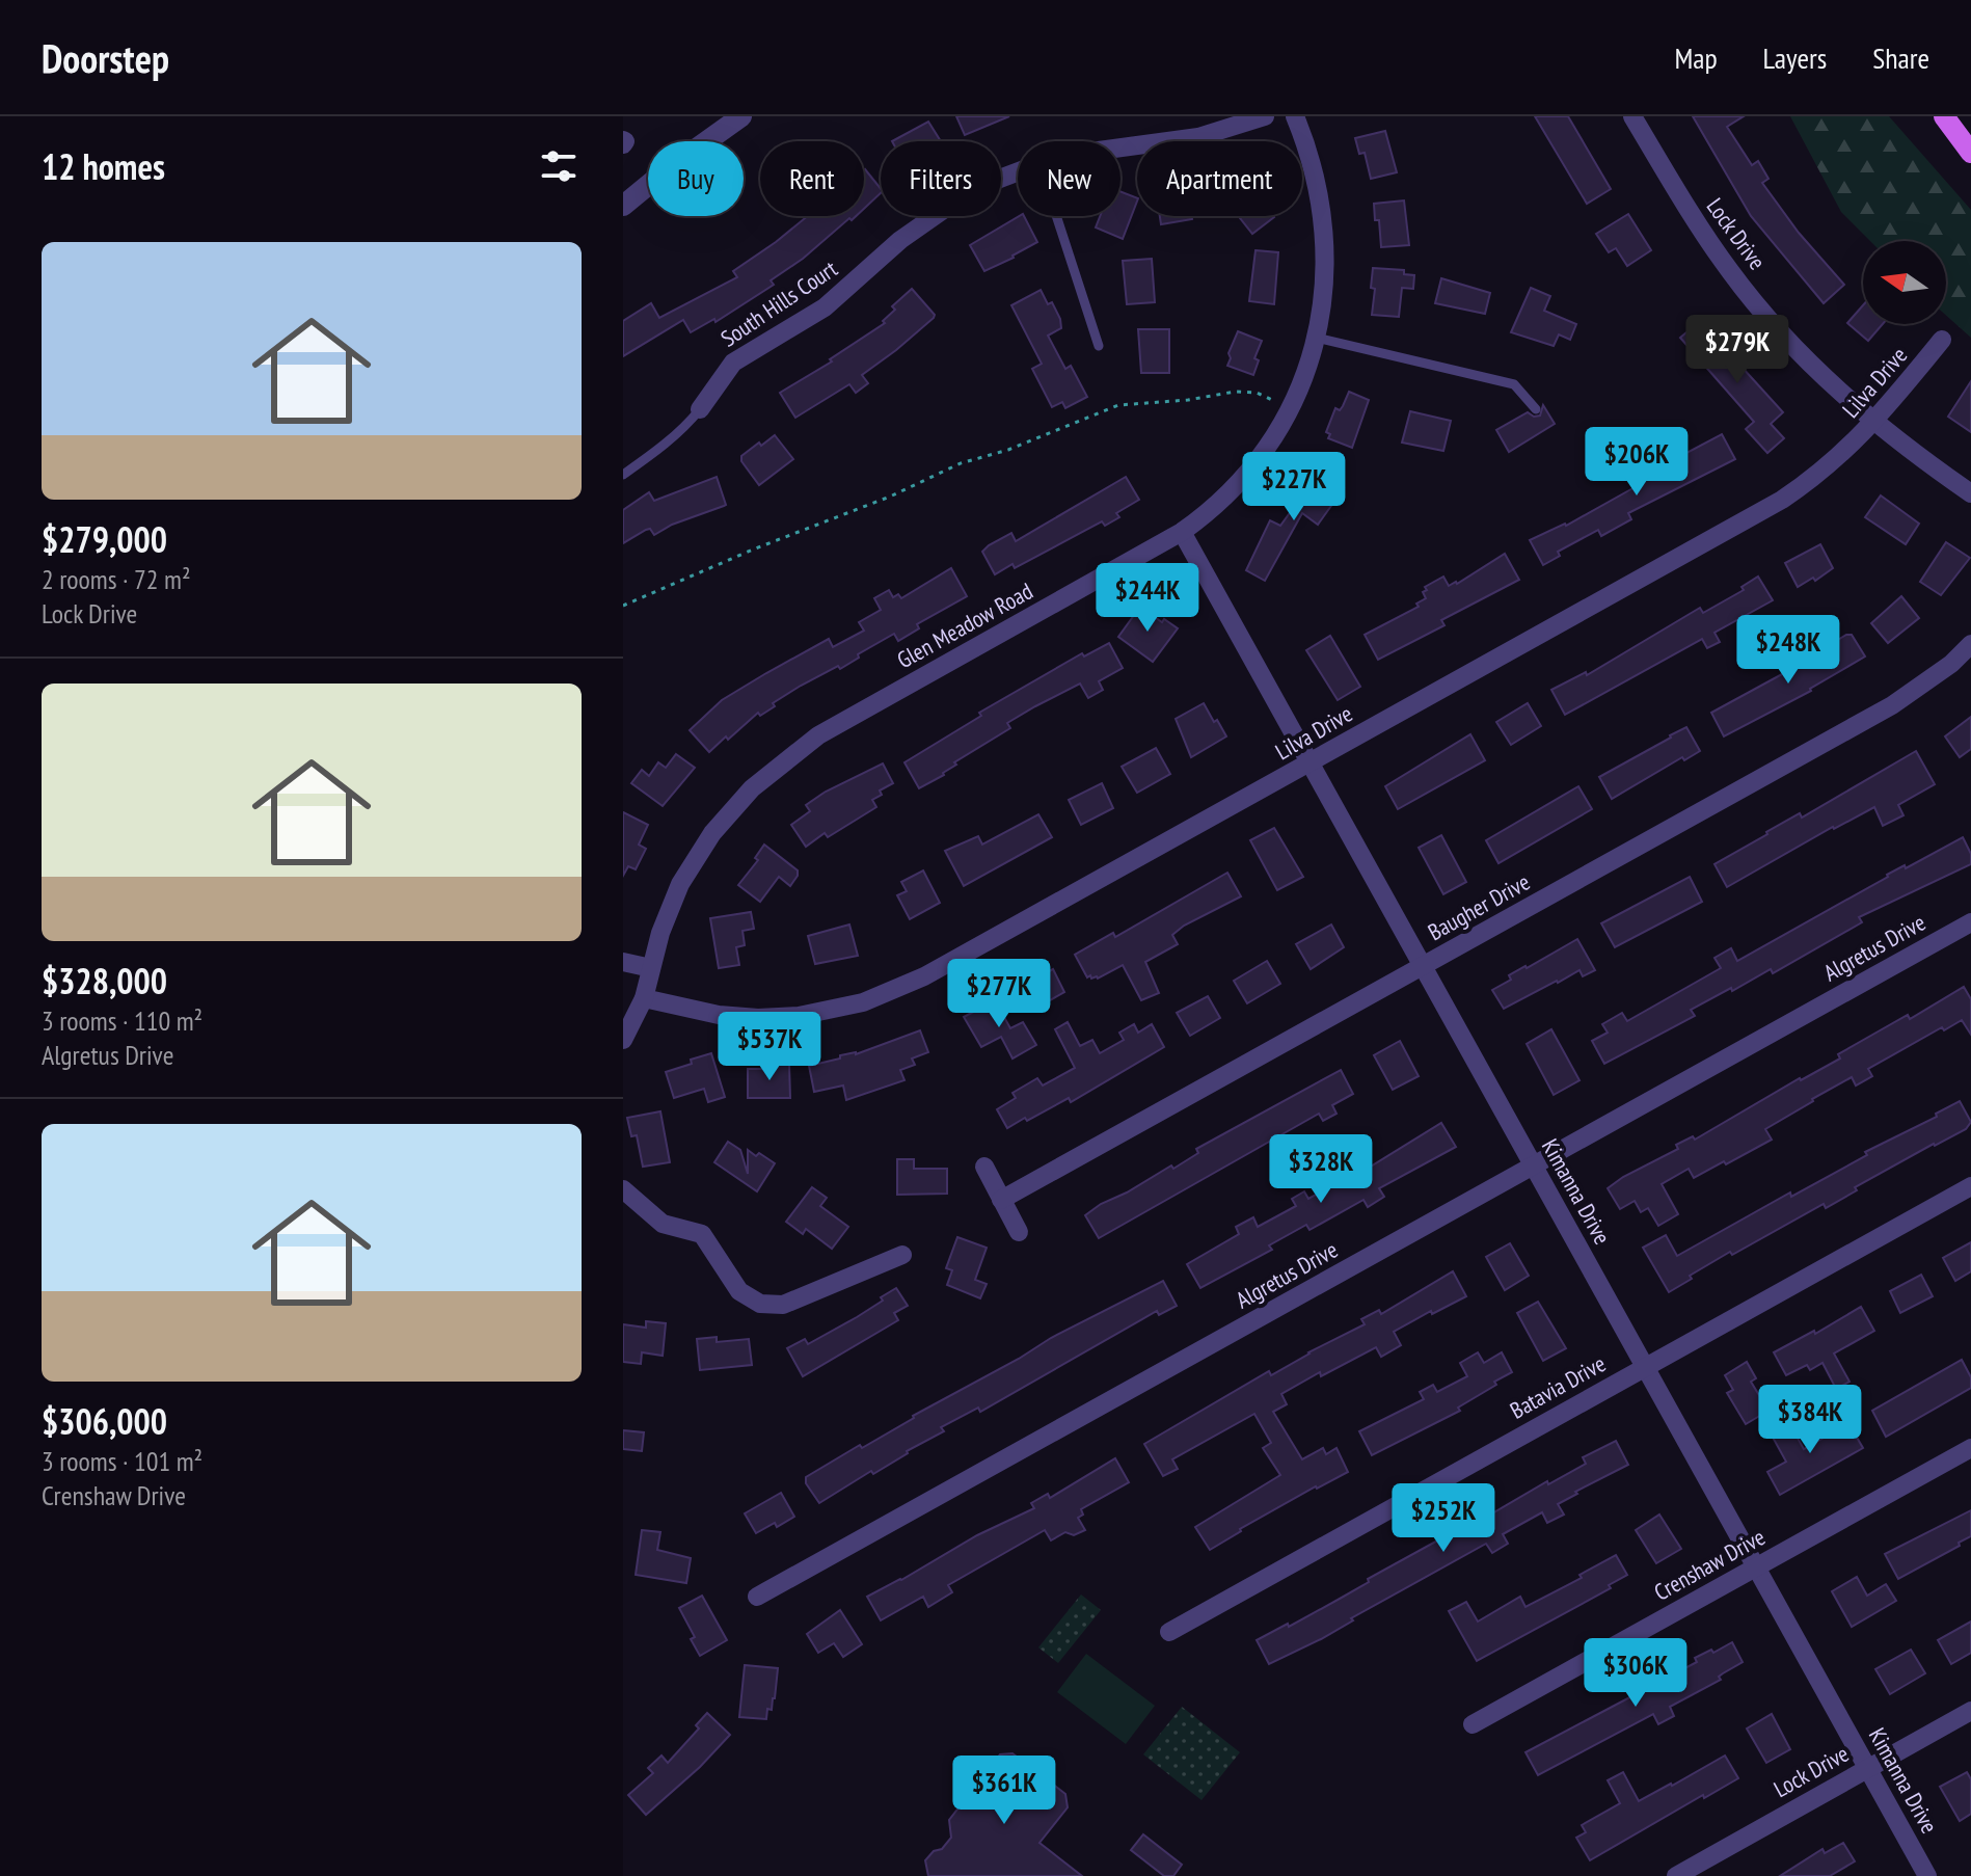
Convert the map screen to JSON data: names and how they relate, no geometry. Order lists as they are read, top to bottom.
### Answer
{
  "streets": {
    "street": [
      "Lock Drive",
      "South Hills Court",
      "Lilva Drive",
      "Glen Meadow Road",
      "Baugher Drive",
      "Algretus Drive",
      "Kimanna Drive",
      "Batavia Drive",
      "Crenshaw Drive"
    ]
  },
  "crossings": [
    ["Lock Drive", "Lilva Drive"],
    ["Lock Drive", "Kimanna Drive"],
    ["Lilva Drive", "Glen Meadow Road"],
    ["Lilva Drive", "Kimanna Drive"],
    ["Glen Meadow Road", "Kimanna Drive"],
    ["Baugher Drive", "Kimanna Drive"],
    ["Algretus Drive", "Kimanna Drive"],
    ["Kimanna Drive", "Batavia Drive"],
    ["Kimanna Drive", "Crenshaw Drive"]
  ],
  "north": "left",
  "page": {
    "header": "Doorstep",
    "nav": ["Map", "Layers", "Share"],
    "heading": "12 homes",
    "chip": [
      "Buy",
      "Rent",
      "Filters",
      "New",
      "Apartment"
    ],
    "list": [
      {
        "name": "$279,000",
        "note": "2 rooms · 72 m² · Lock Drive"
      },
      {
        "name": "$328,000",
        "note": "3 rooms · 110 m² · Algretus Drive"
      },
      {
        "name": "$306,000",
        "note": "3 rooms · 101 m² · Crenshaw Drive"
      }
    ],
    "price": [
      "$279K",
      "$206K",
      "$227K",
      "$244K",
      "$248K",
      "$277K",
      "$537K",
      "$328K",
      "$384K",
      "$252K",
      "$306K",
      "$361K"
    ]
  }
}
